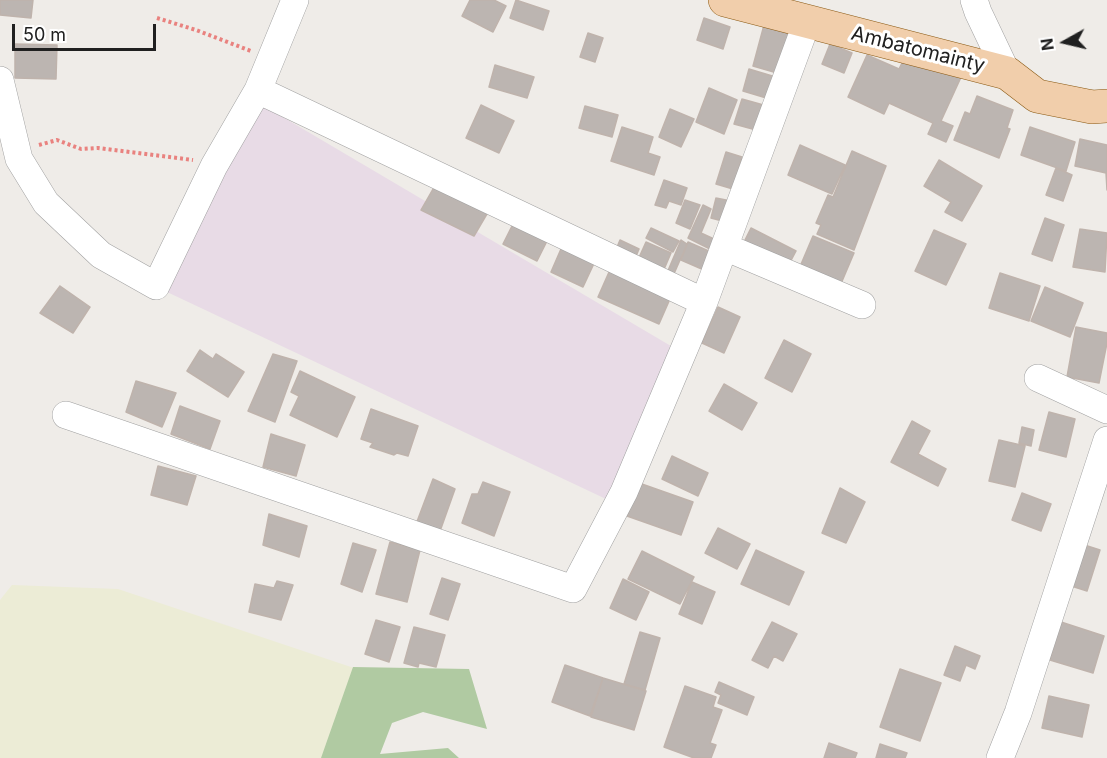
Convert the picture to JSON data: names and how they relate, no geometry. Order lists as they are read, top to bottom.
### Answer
{
  "streets": {
    "main road": ["Ambatomainty"]
  },
  "scale_bar": "50 m",
  "north": "left"
}
